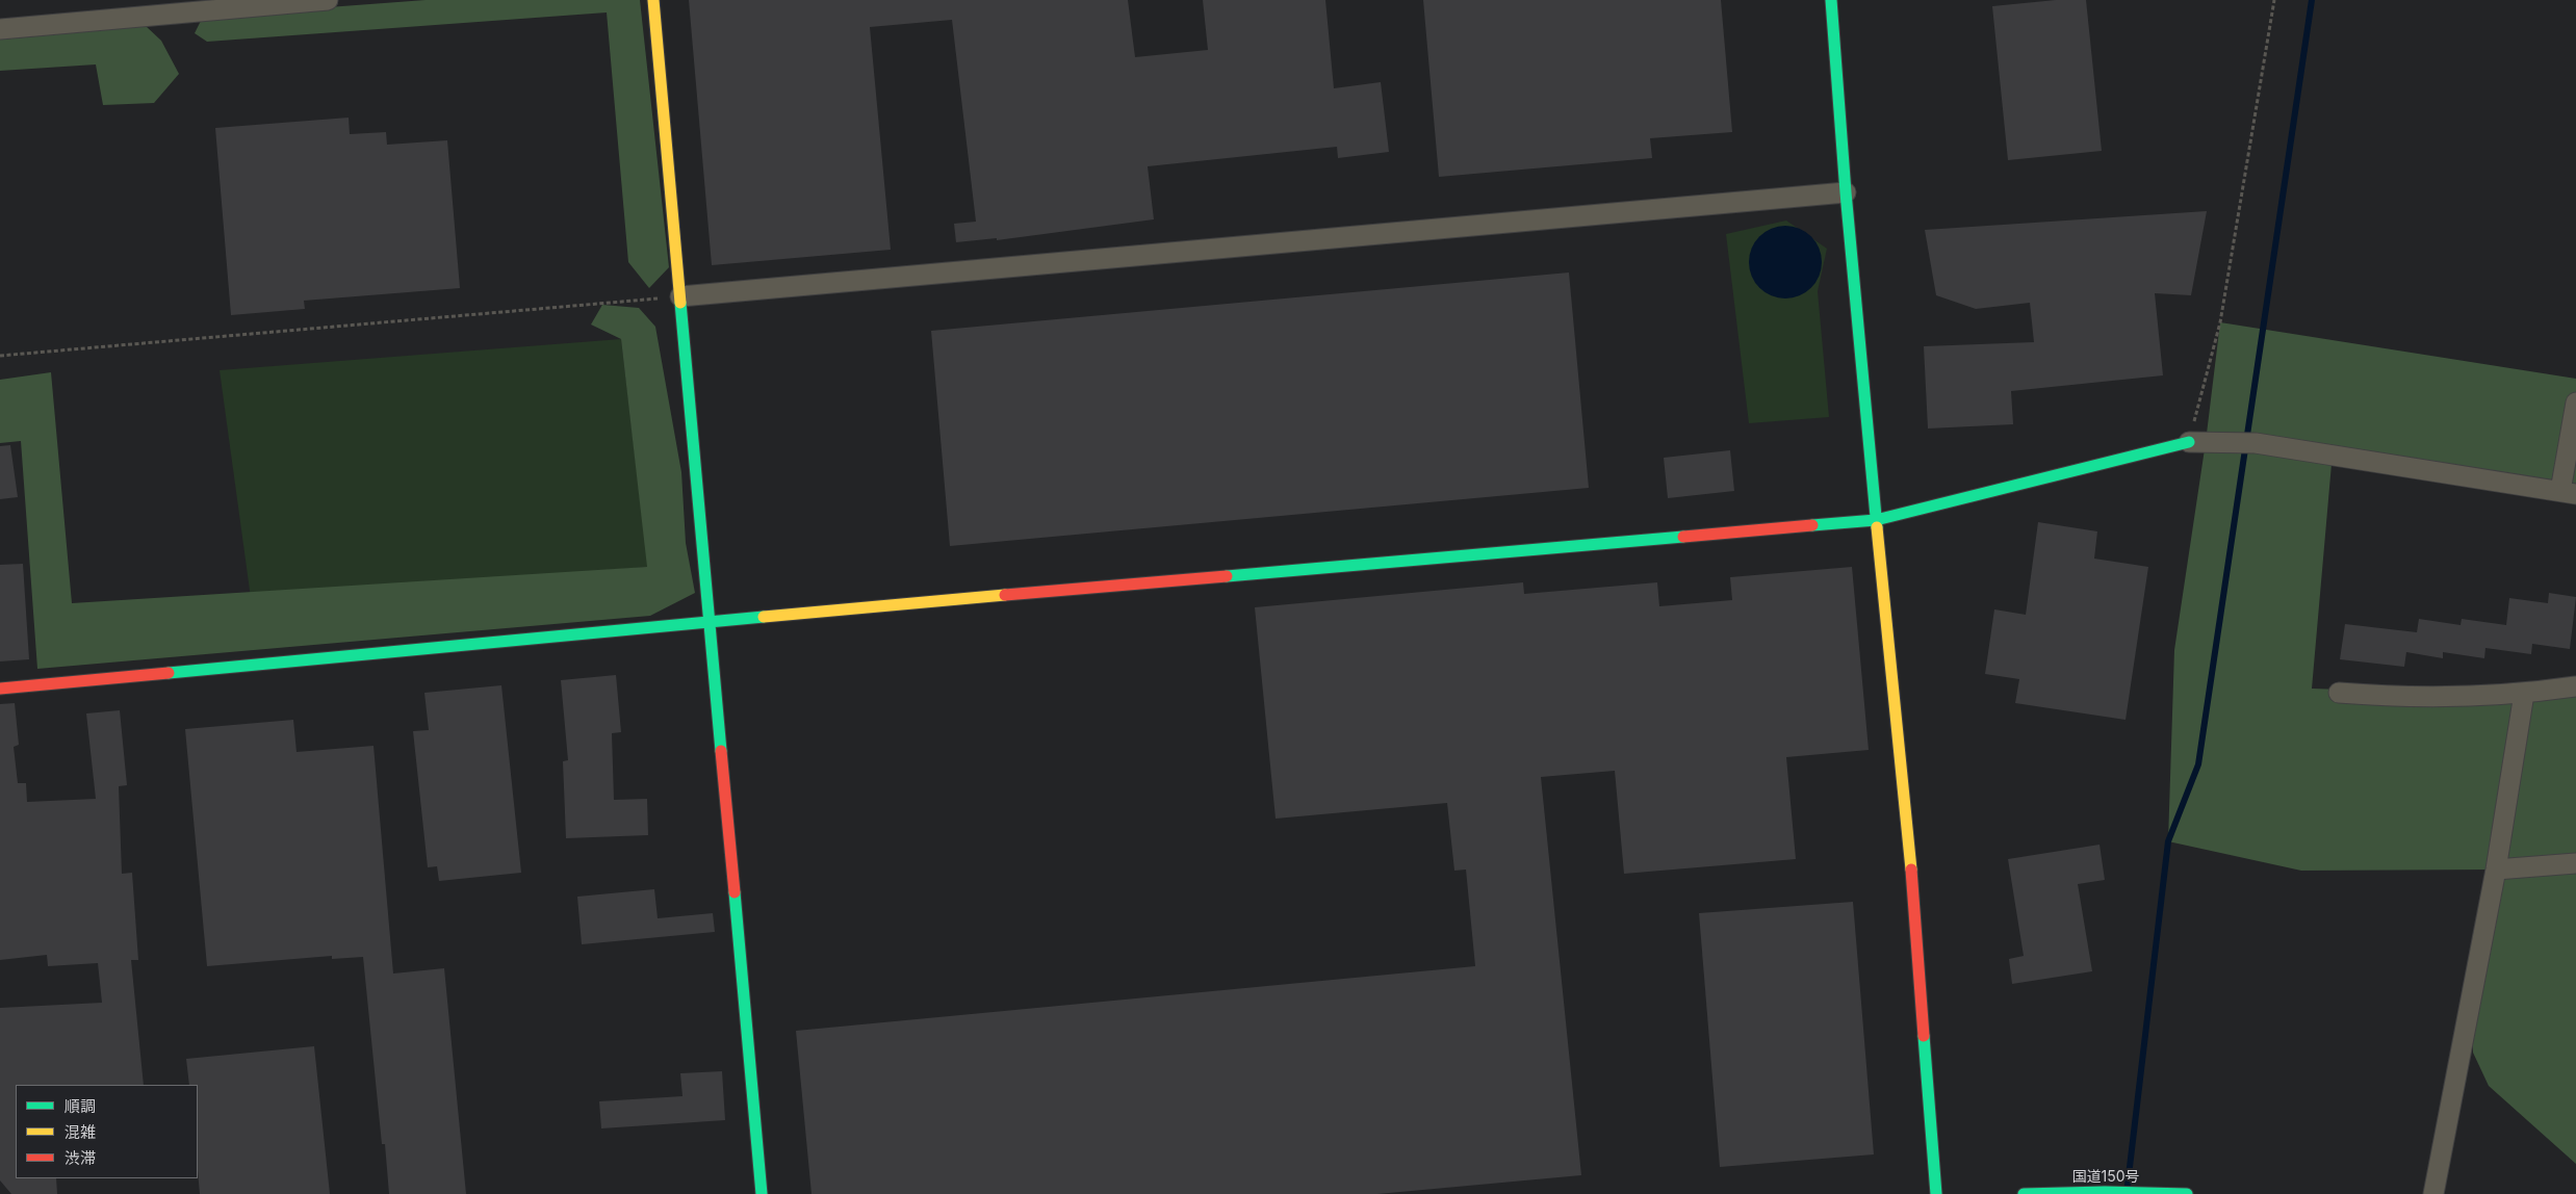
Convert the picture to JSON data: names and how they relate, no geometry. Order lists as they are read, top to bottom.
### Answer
{
  "streets": {
    "main road": ["国道150号"]
  },
  "legend": ["順調", "混雑", "渋滞"]
}
